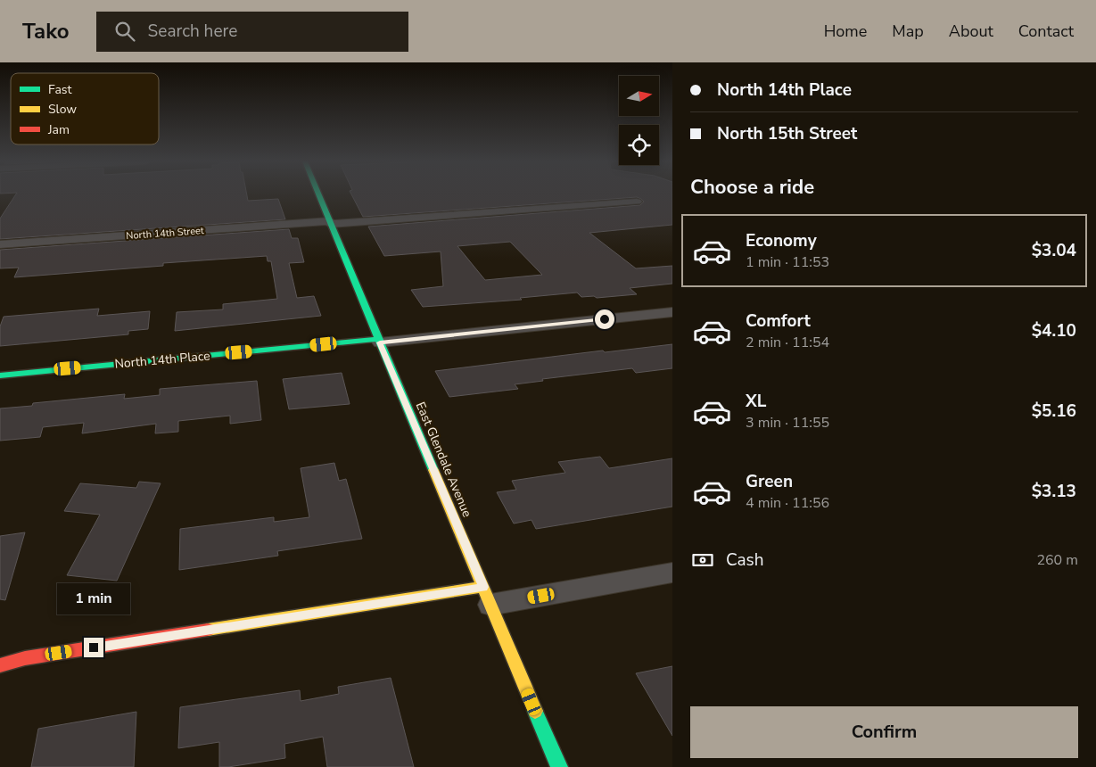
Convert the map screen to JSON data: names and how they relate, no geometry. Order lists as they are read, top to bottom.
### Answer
{
  "streets": {
    "main road": ["North 14th Place", "East Glendale Avenue"],
    "street": ["North 14th Street"]
  },
  "crossings": [
    ["North 14th Street", "East Glendale Avenue"],
    ["North 14th Place", "East Glendale Avenue"]
  ],
  "legend": ["Fast", "Slow", "Jam"],
  "north": "right",
  "page": {
    "header": "Tako",
    "search": "Search here",
    "nav": [
      "Home",
      "Map",
      "About",
      "Contact"
    ],
    "banner": ["North 14th Place", "North 15th Street"],
    "heading": "Choose a ride",
    "list": [
      {
        "name": "Economy",
        "note": "1 min · 11:53",
        "value": "$3.04"
      },
      {
        "name": "Comfort",
        "note": "2 min · 11:54",
        "value": "$4.10"
      },
      {
        "name": "XL",
        "note": "3 min · 11:55",
        "value": "$5.16"
      },
      {
        "name": "Green",
        "note": "4 min · 11:56",
        "value": "$3.13"
      }
    ],
    "pay": ["Cash", "260 m"],
    "bubble": "1 min",
    "buttons": "Confirm"
  }
}
